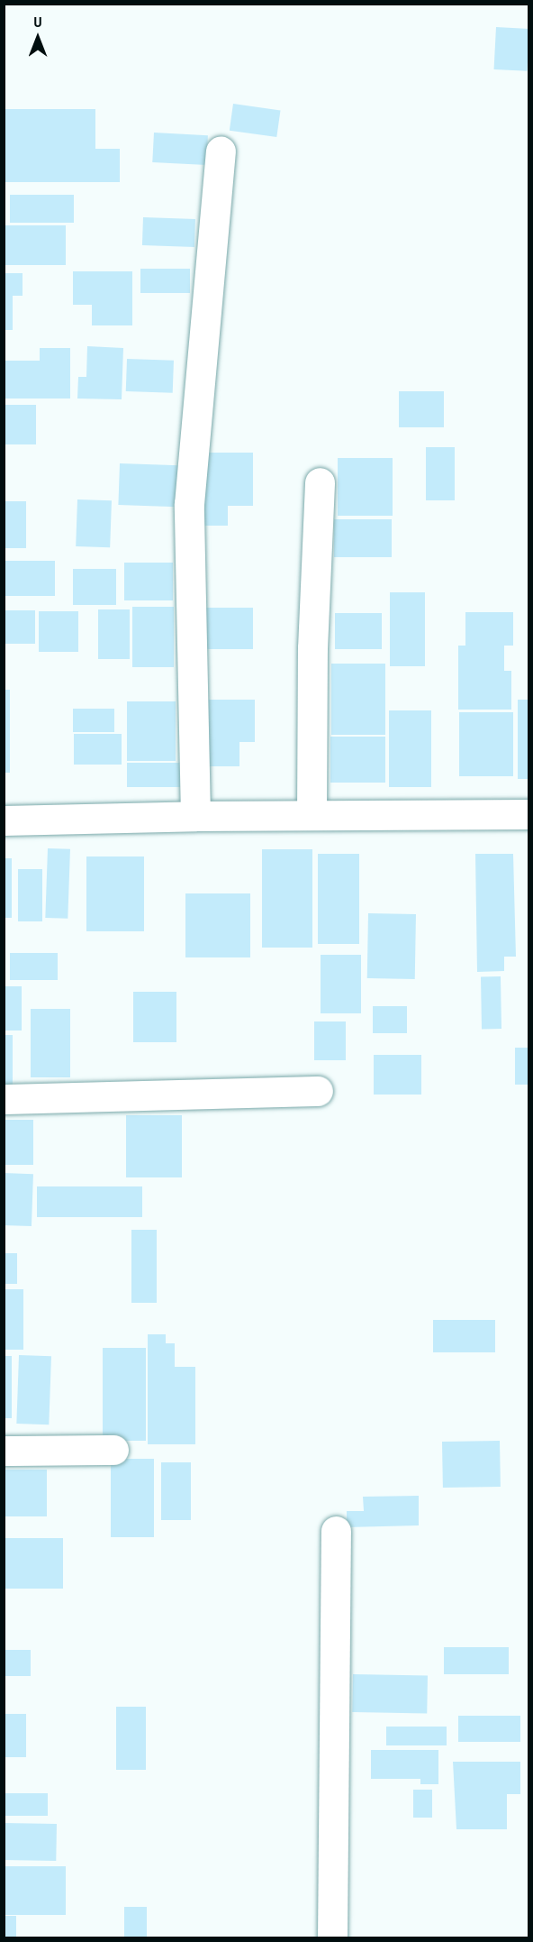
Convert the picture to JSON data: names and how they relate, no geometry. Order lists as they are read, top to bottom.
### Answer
{
  "north": "top"
}
